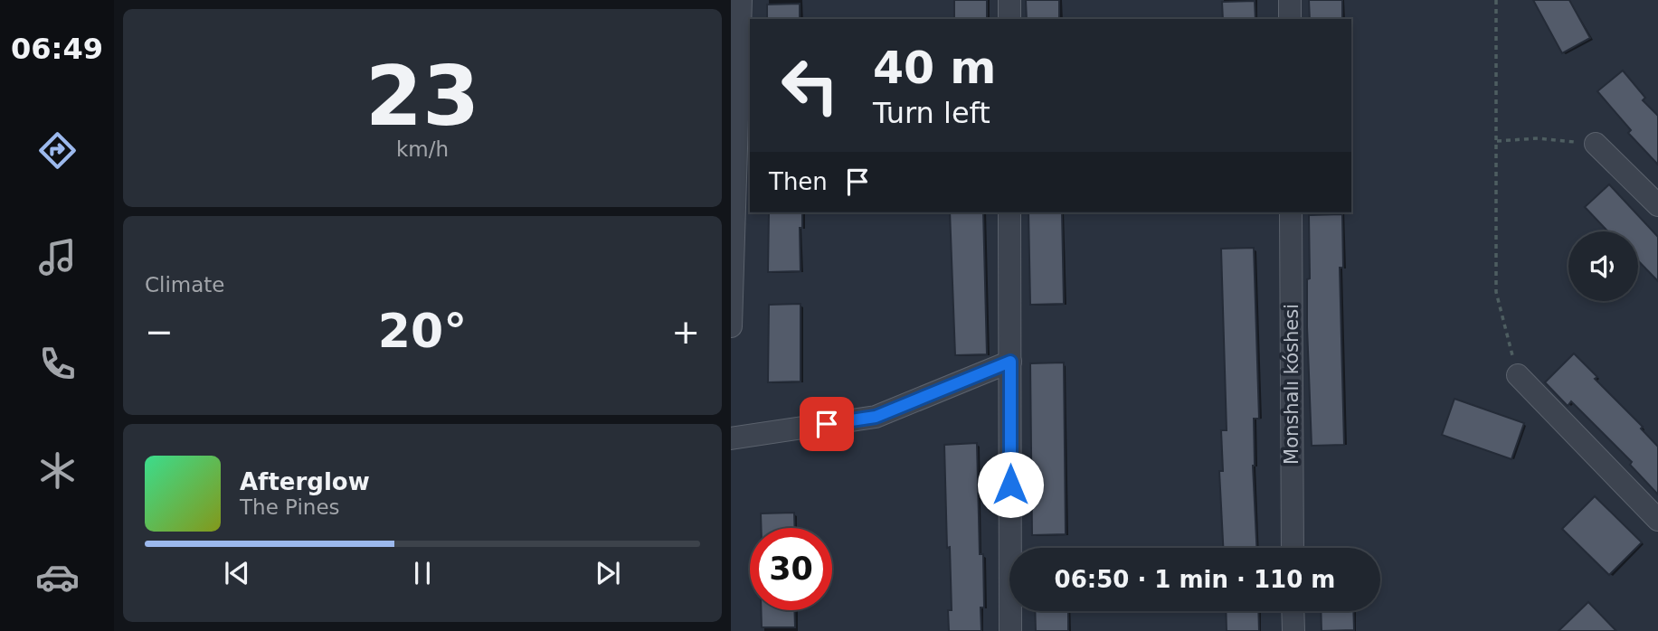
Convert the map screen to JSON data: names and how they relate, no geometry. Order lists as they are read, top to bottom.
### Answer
{
  "streets": {
    "street": ["Monshalı kóshesi"]
  },
  "page": {
    "tabs": "06:49",
    "tile": [
      ["23", "km/h"],
      "Climate"
    ],
    "turn": ["40 m", "Turn left"],
    "then": "Then",
    "heat": ["−", "20°", "+"],
    "song": ["Afterglow", "The Pines"],
    "limit": "30",
    "trip": "06:50 · 1 min · 110 m"
  }
}
